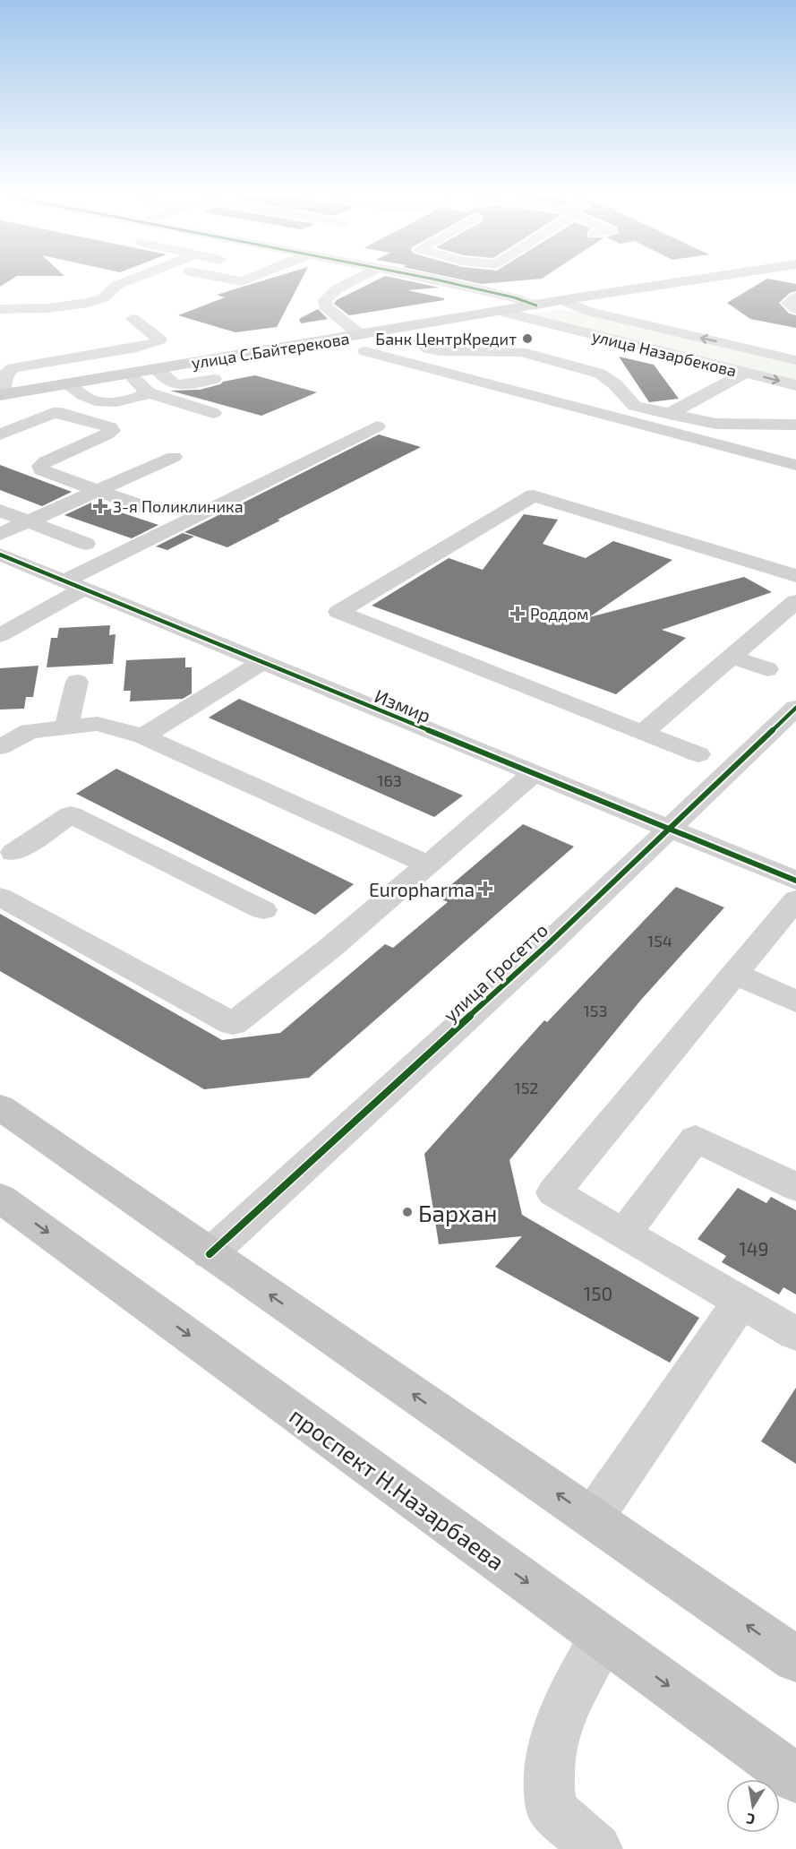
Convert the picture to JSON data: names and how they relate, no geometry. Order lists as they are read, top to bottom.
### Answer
{
  "streets": {
    "main road": ["улица С.Байтерекова", "проспект Н.Назарбаева"],
    "street": ["улица Назарбекова", "Измир", "улица Гросетто"]
  },
  "crossings": [
    ["улица С.Байтерекова", "улица Назарбекова"],
    ["Измир", "улица Гросетто"]
  ],
  "places": {
    "other": ["Банк ЦентрКредит", "Бархан"],
    "health": ["3-я Поликлиника", "Роддом", "Europharma"]
  },
  "house_numbers": [
    "163",
    "154",
    "153",
    "152",
    "149",
    "150"
  ],
  "north": "bottom"
}
